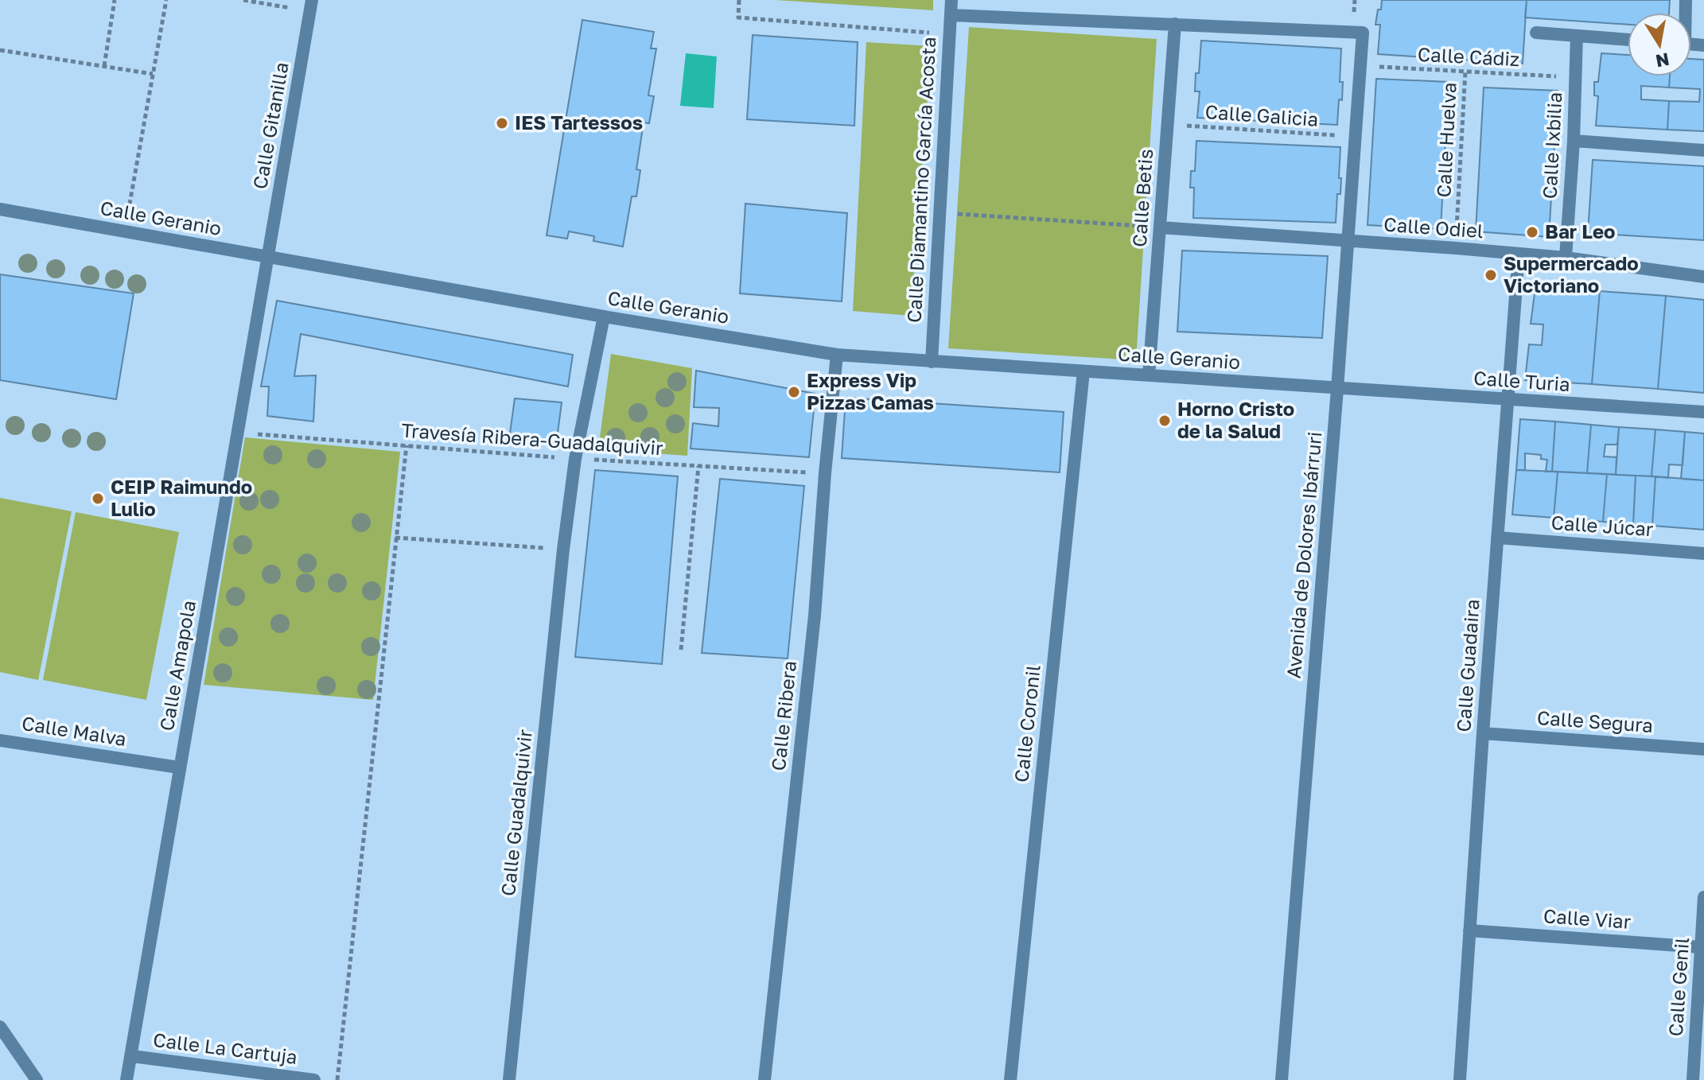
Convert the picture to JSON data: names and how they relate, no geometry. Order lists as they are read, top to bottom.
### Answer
{
  "streets": {
    "street": [
      "Calle Gitanilla",
      "Calle Ixbilia",
      "Calle Diamantino García Acosta",
      "Calle Betis",
      "Calle Geranio",
      "Calle Odiel",
      "Calle Turia",
      "Calle Júcar",
      "Avenida de Dolores Ibárruri",
      "Calle Amapola",
      "Calle Guadaira",
      "Calle Ribera",
      "Calle Segura",
      "Calle Coronil",
      "Calle Malva",
      "Calle Guadalquivir",
      "Calle Viar",
      "Calle Genil",
      "Calle La Cartuja"
    ],
    "path": [
      "Calle Cádiz",
      "Calle Galicia",
      "Calle Huelva",
      "Travesía Ribera-Guadalquivir"
    ]
  },
  "crossings": [
    ["Calle Cádiz", "Calle Huelva"],
    ["Calle Cádiz", "Calle Ixbilia"],
    ["Calle Cádiz", "Avenida de Dolores Ibárruri"],
    ["Calle Galicia", "Calle Betis"],
    ["Calle Galicia", "Avenida de Dolores Ibárruri"],
    ["Calle Gitanilla", "Calle Geranio"],
    ["Calle Gitanilla", "Calle Amapola"],
    ["Calle Huelva", "Calle Odiel"],
    ["Calle Ixbilia", "Calle Odiel"],
    ["Calle Diamantino García Acosta", "Calle Geranio"],
    ["Calle Betis", "Calle Geranio"],
    ["Calle Betis", "Calle Odiel"],
    ["Calle Betis", "Avenida de Dolores Ibárruri"],
    ["Calle Geranio", "Calle Turia"],
    ["Calle Geranio", "Avenida de Dolores Ibárruri"],
    ["Calle Geranio", "Calle Amapola"],
    ["Calle Geranio", "Calle Ribera"],
    ["Calle Geranio", "Calle Coronil"],
    ["Calle Geranio", "Calle Guadalquivir"],
    ["Calle Odiel", "Avenida de Dolores Ibárruri"],
    ["Calle Odiel", "Calle Guadaira"],
    ["Calle Turia", "Avenida de Dolores Ibárruri"],
    ["Calle Turia", "Calle Guadaira"],
    ["Travesía Ribera-Guadalquivir", "Calle Amapola"],
    ["Travesía Ribera-Guadalquivir", "Calle Ribera"],
    ["Travesía Ribera-Guadalquivir", "Calle Guadalquivir"],
    ["Calle Júcar", "Calle Guadaira"],
    ["Calle Amapola", "Calle Malva"],
    ["Calle Amapola", "Calle La Cartuja"],
    ["Calle Guadaira", "Calle Segura"],
    ["Calle Guadaira", "Calle Viar"],
    ["Calle Viar", "Calle Genil"]
  ],
  "places": [
    "IES Tartessos",
    "Bar Leo",
    "Supermercado Victoriano",
    "Express Vip Pizzas Camas",
    "Horno Cristo de la Salud",
    "CEIP Raimundo Lulio"
  ],
  "north": "bottom"
}
